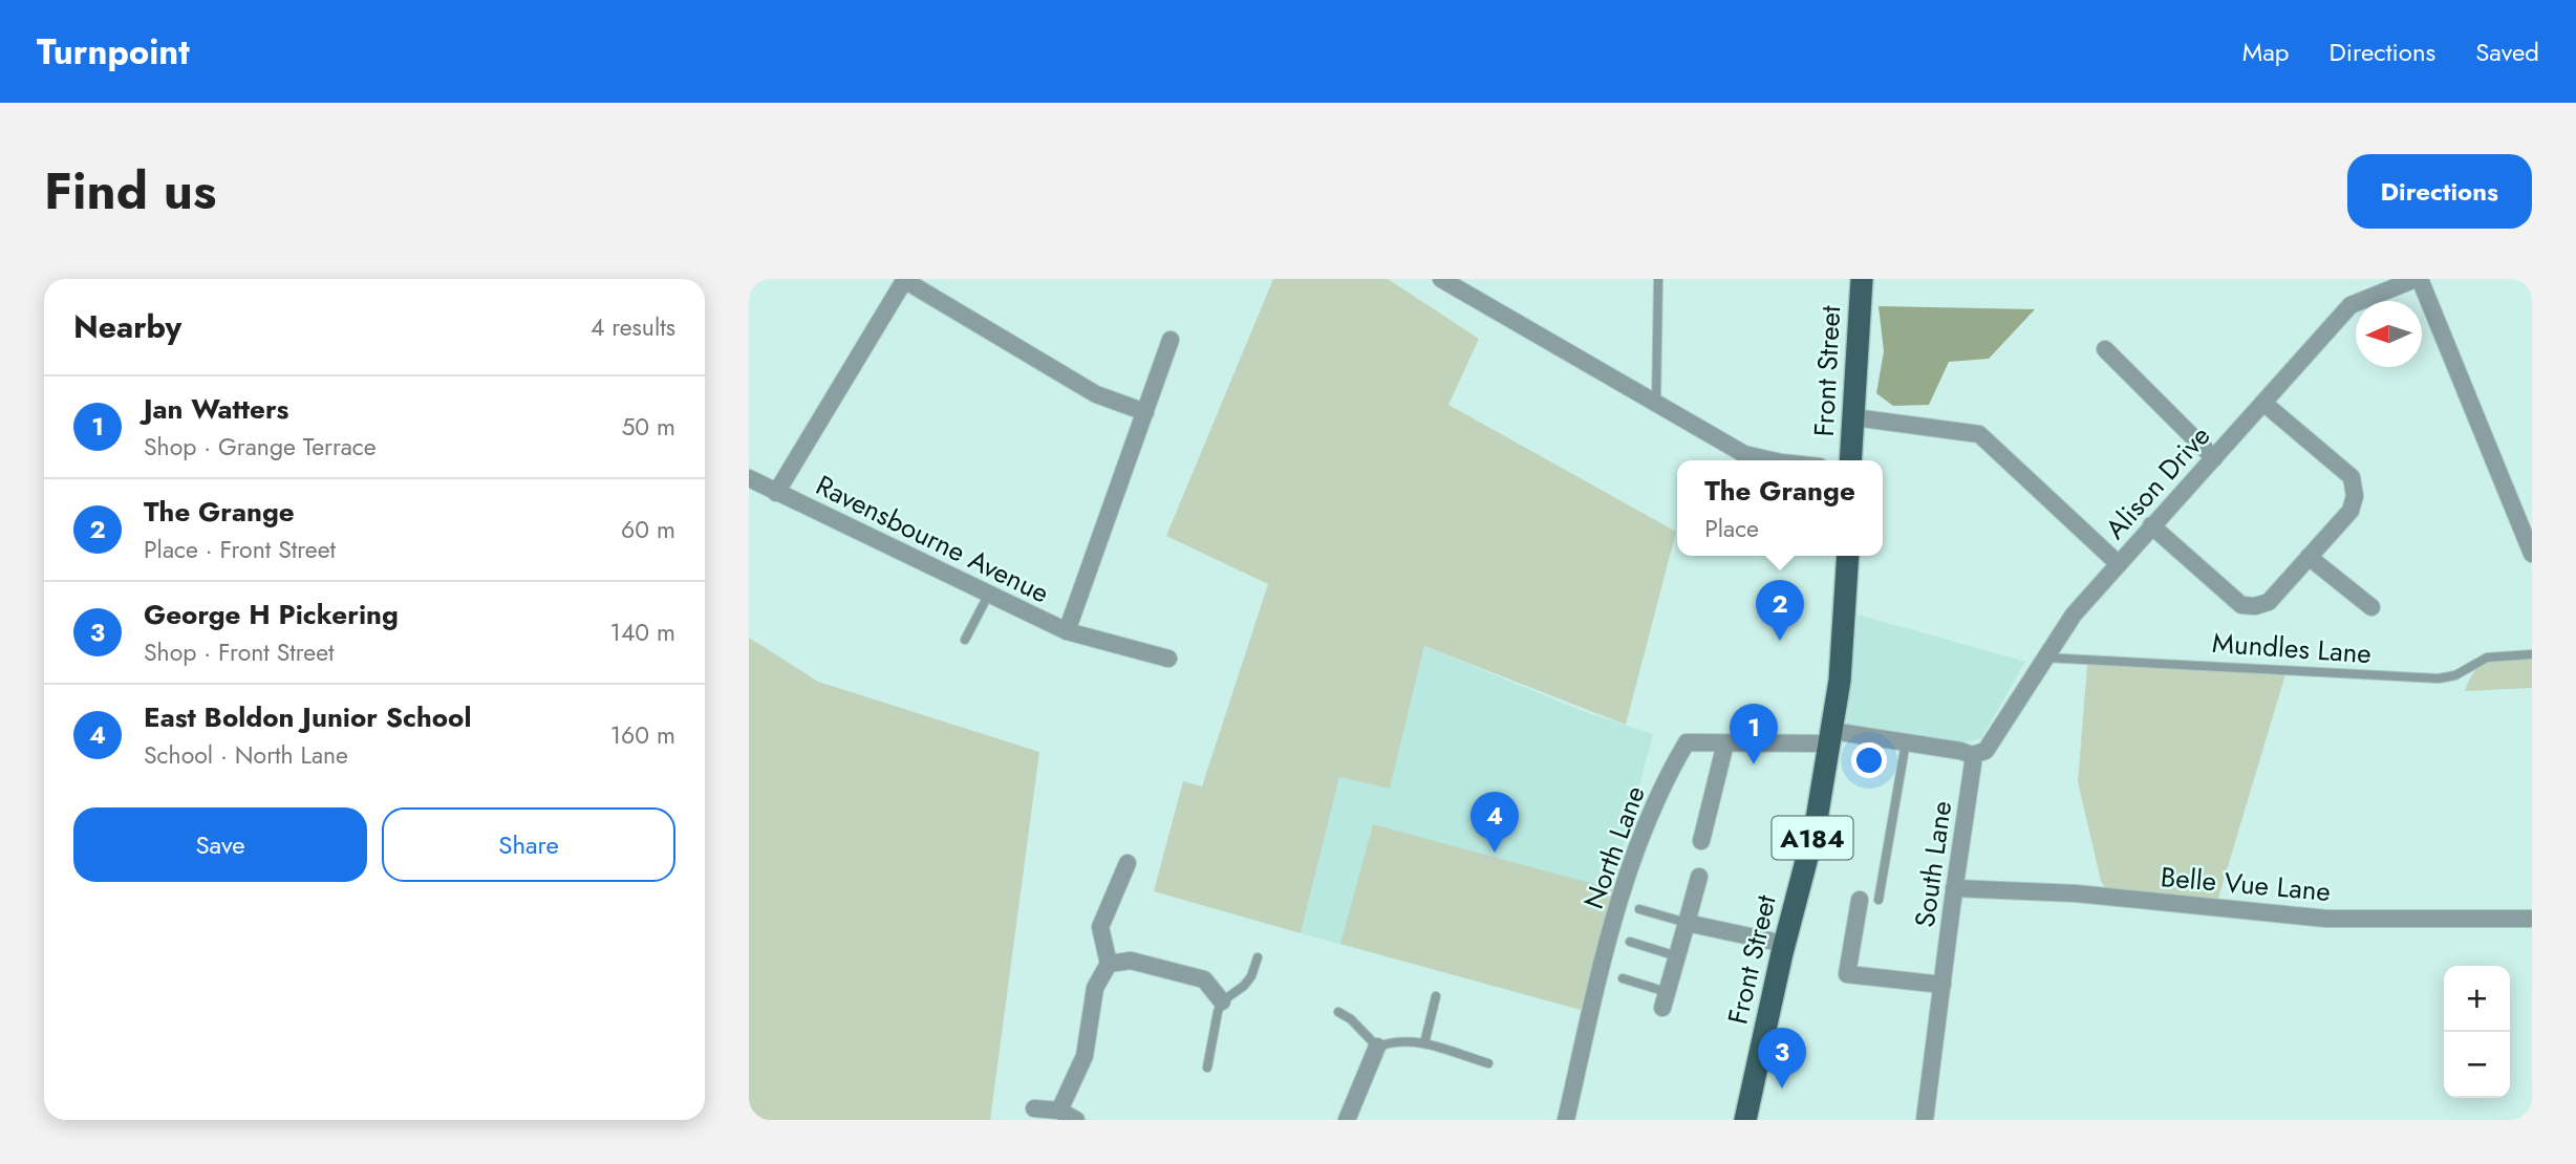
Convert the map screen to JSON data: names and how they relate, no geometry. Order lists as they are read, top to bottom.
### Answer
{
  "streets": {
    "main road": ["Front Street", "A184"],
    "street": [
      "Alison Drive",
      "Ravensbourne Avenue",
      "North Lane",
      "South Lane",
      "Belle Vue Lane"
    ],
    "lane": ["Mundles Lane"]
  },
  "crossings": [
    ["Alison Drive", "Mundles Lane"],
    ["Alison Drive", "South Lane"],
    ["South Lane", "Belle Vue Lane"]
  ],
  "north": "left",
  "page": {
    "header": "Turnpoint",
    "nav": ["Map", "Directions", "Saved"],
    "title": "Find us",
    "buttons": [
      "Directions",
      ["Save", "Share"]
    ],
    "heading": ["Nearby", "4 results"],
    "list": [
      {
        "mark": "1",
        "name": "Jan Watters",
        "note": "Shop · Grange Terrace",
        "value": "50 m"
      },
      {
        "mark": "2",
        "name": "The Grange",
        "note": "Place · Front Street",
        "value": "60 m"
      },
      {
        "mark": "3",
        "name": "George H Pickering",
        "note": "Shop · Front Street",
        "value": "140 m"
      },
      {
        "mark": "4",
        "name": "East Boldon Junior School",
        "note": "School · North Lane",
        "value": "160 m"
      }
    ],
    "popup": ["The Grange", "Place"],
    "pins": [
      "2",
      "1",
      "4",
      "3"
    ],
    "map_buttons": ["+", "−"]
  }
}
